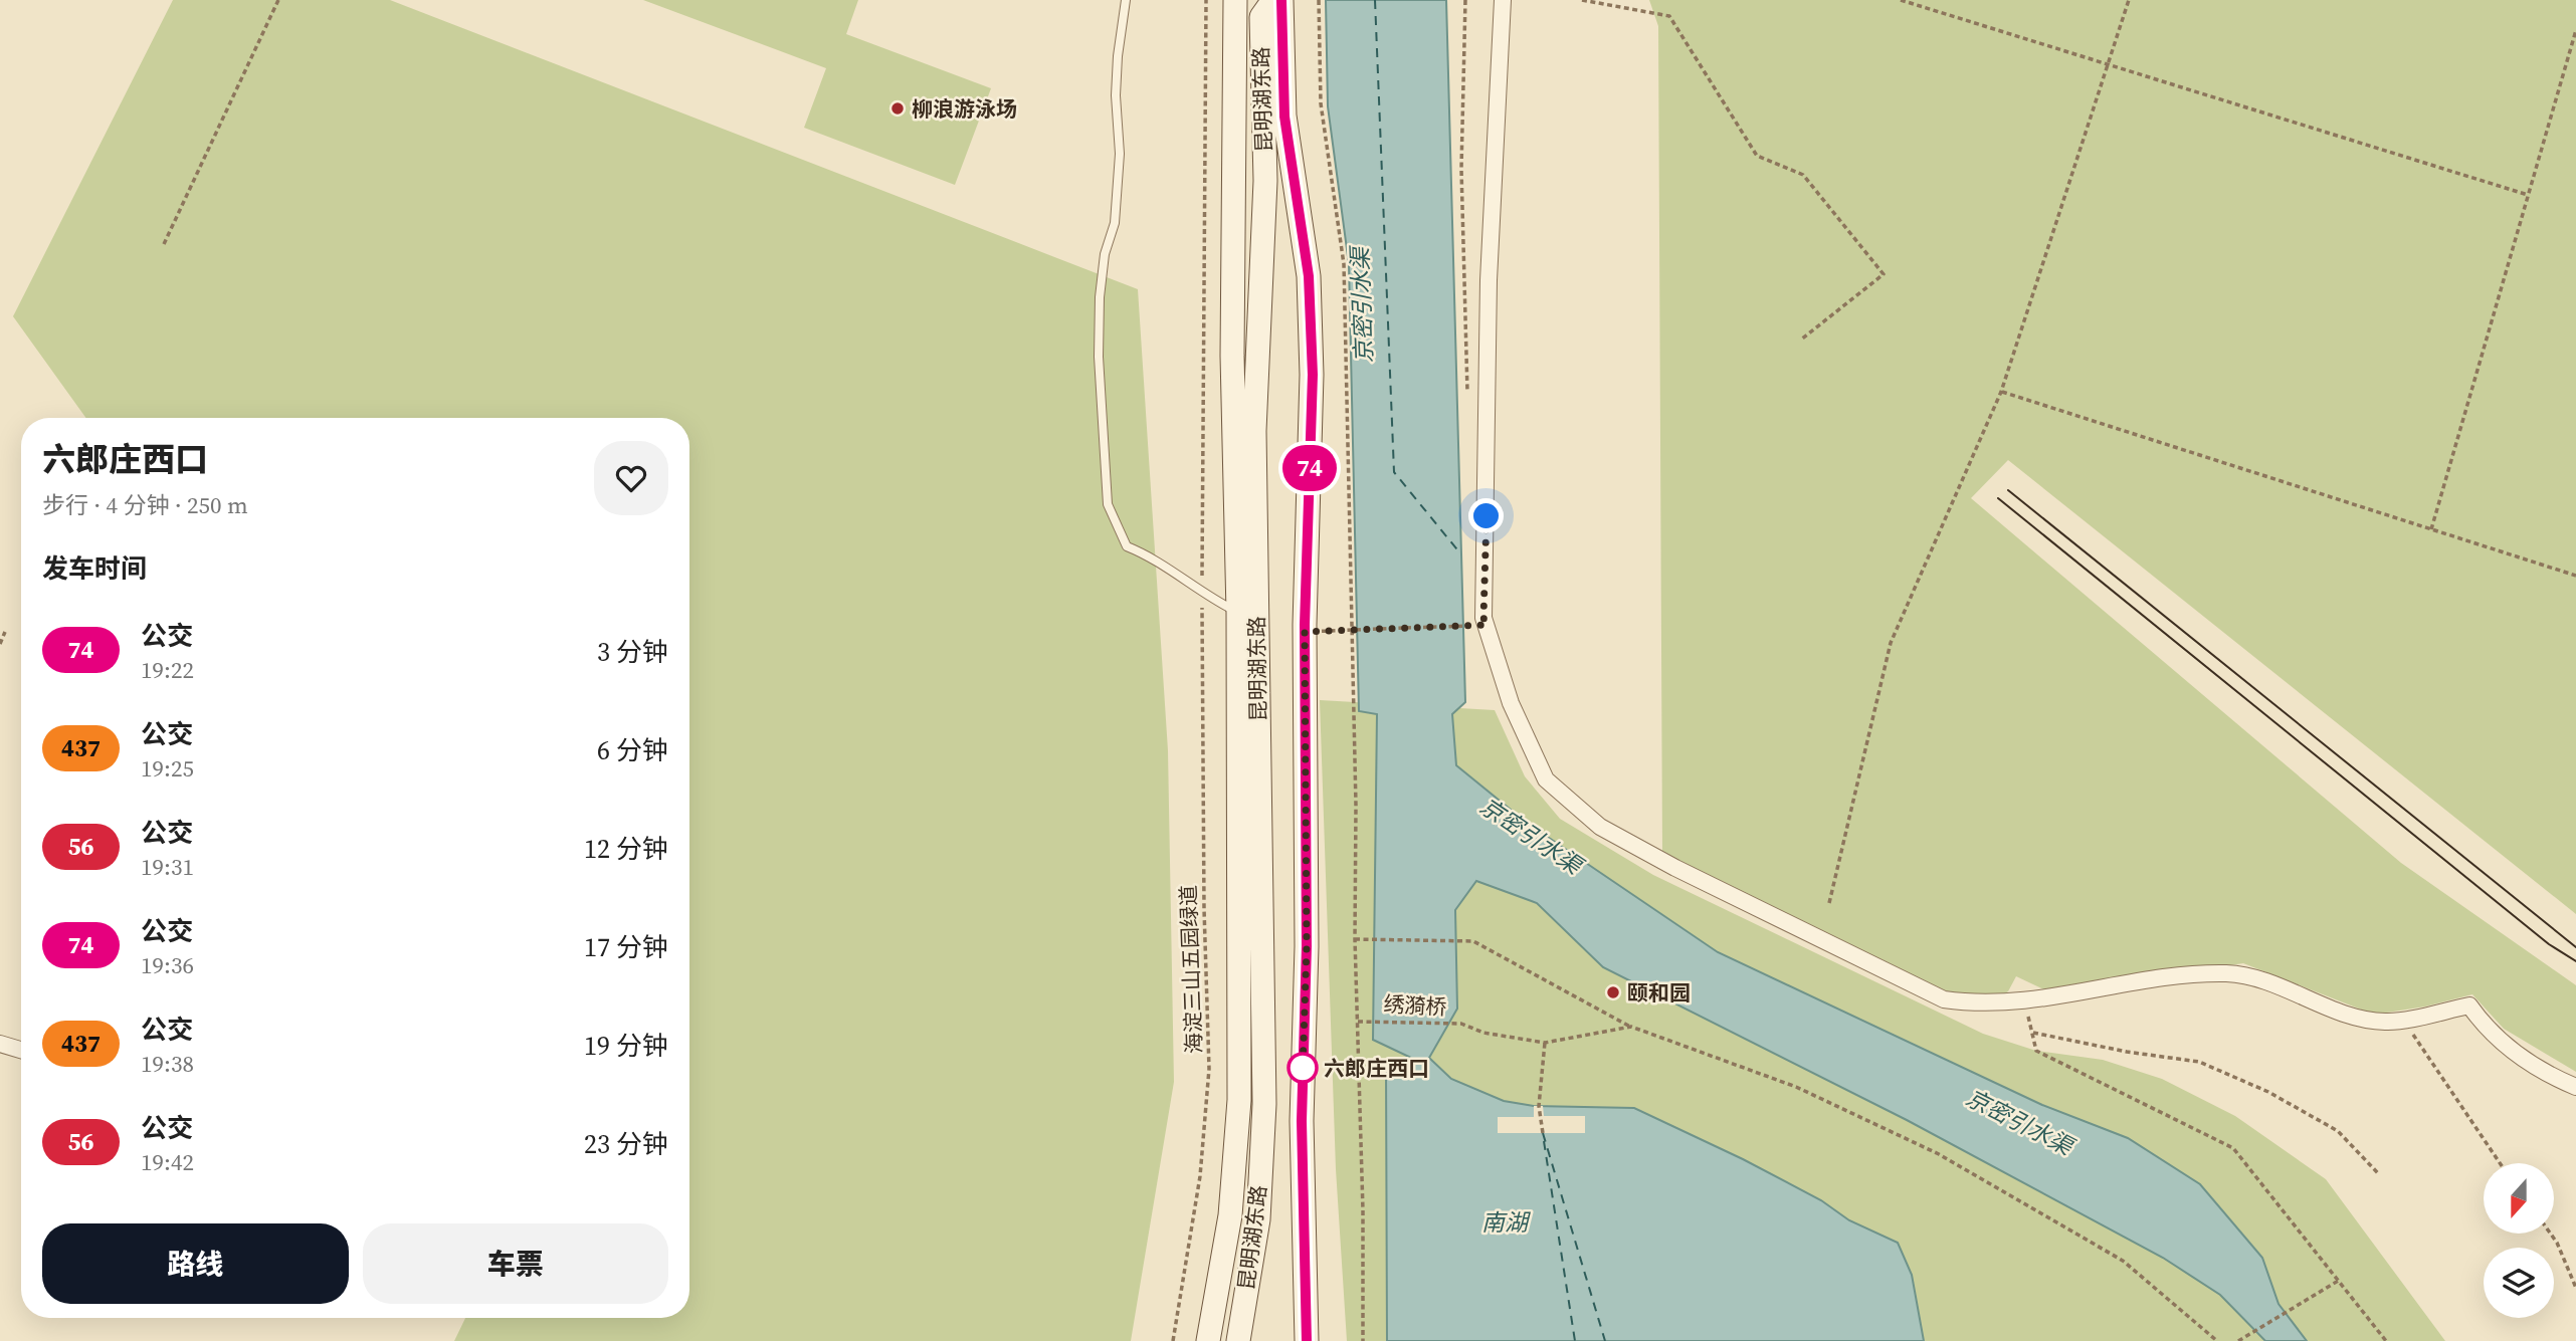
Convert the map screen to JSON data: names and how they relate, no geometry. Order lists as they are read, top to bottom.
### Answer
{
  "streets": {
    "main road": ["昆明湖东路"],
    "path": ["海淀三山五园绿道", "绣漪桥"]
  },
  "water": ["京密引水渠", "南湖"],
  "places": ["柳浪游泳场", "颐和园", "六郎庄西口"],
  "lines": ["bus line 74"],
  "north": "bottom",
  "page": {
    "on_map": "74",
    "heading": [
      ["六郎庄西口", "步行 · 4 分钟 · 250 m"],
      "发车时间"
    ],
    "list": [
      {
        "mark": "74",
        "name": "公交",
        "note": "19:22",
        "value": "3 分钟"
      },
      {
        "mark": "437",
        "name": "公交",
        "note": "19:25",
        "value": "6 分钟"
      },
      {
        "mark": "56",
        "name": "公交",
        "note": "19:31",
        "value": "12 分钟"
      },
      {
        "mark": "74",
        "name": "公交",
        "note": "19:36",
        "value": "17 分钟"
      },
      {
        "mark": "437",
        "name": "公交",
        "note": "19:38",
        "value": "19 分钟"
      },
      {
        "mark": "56",
        "name": "公交",
        "note": "19:42",
        "value": "23 分钟"
      }
    ],
    "buttons": ["路线", "车票"]
  }
}
